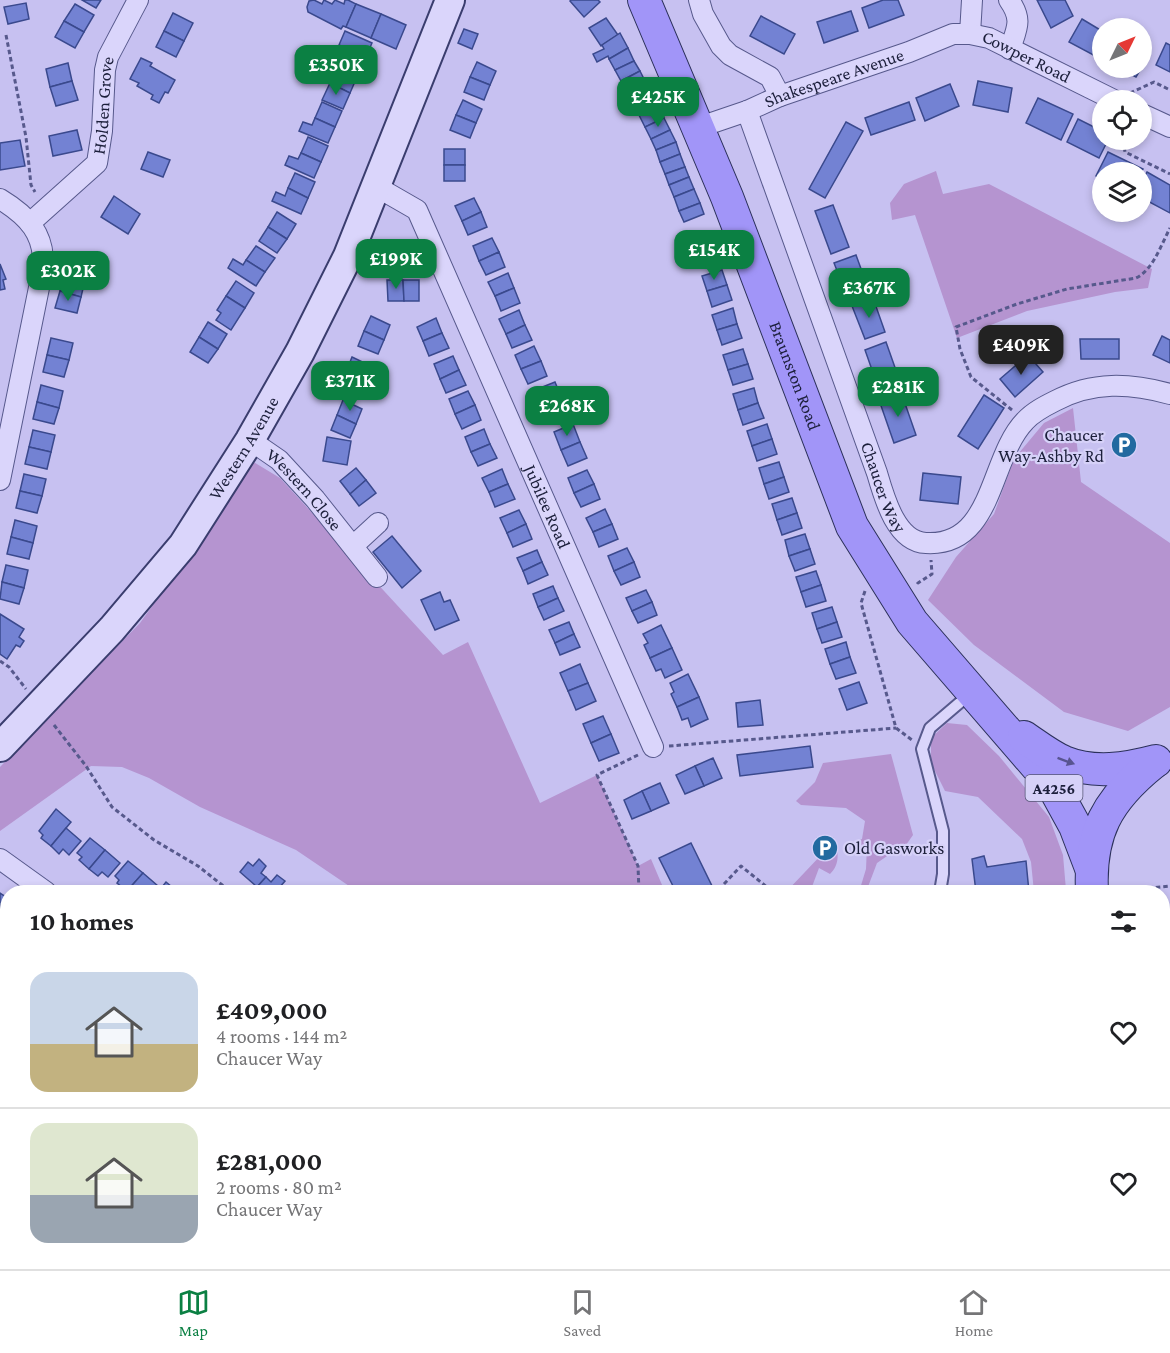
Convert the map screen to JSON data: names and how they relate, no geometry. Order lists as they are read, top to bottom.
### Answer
{
  "streets": {
    "main road": ["Braunston Road", "A4256"],
    "street": [
      "Cowper Road",
      "Shakespeare Avenue",
      "Holden Grove",
      "Western Avenue",
      "Chaucer Way",
      "Western Close",
      "Jubilee Road"
    ]
  },
  "crossings": [
    ["Cowper Road", "Shakespeare Avenue"],
    ["Shakespeare Avenue", "Braunston Road"],
    ["Shakespeare Avenue", "Chaucer Way"],
    ["Western Avenue", "Western Close"],
    ["Western Avenue", "Jubilee Road"]
  ],
  "places": {
    "parking": ["Chaucer Way-Ashby Rd", "Old Gasworks"]
  },
  "north": "top right",
  "page": {
    "price": [
      "£350K",
      "£425K",
      "£154K",
      "£199K",
      "£302K",
      "£367K",
      "£409K",
      "£371K",
      "£281K",
      "£268K"
    ],
    "heading": "10 homes",
    "list": [
      {
        "name": "£409,000",
        "note": "4 rooms · 144 m² · Chaucer Way"
      },
      {
        "name": "£281,000",
        "note": "2 rooms · 80 m² · Chaucer Way"
      }
    ],
    "tabs": ["Map", "Saved", "Home"]
  }
}
